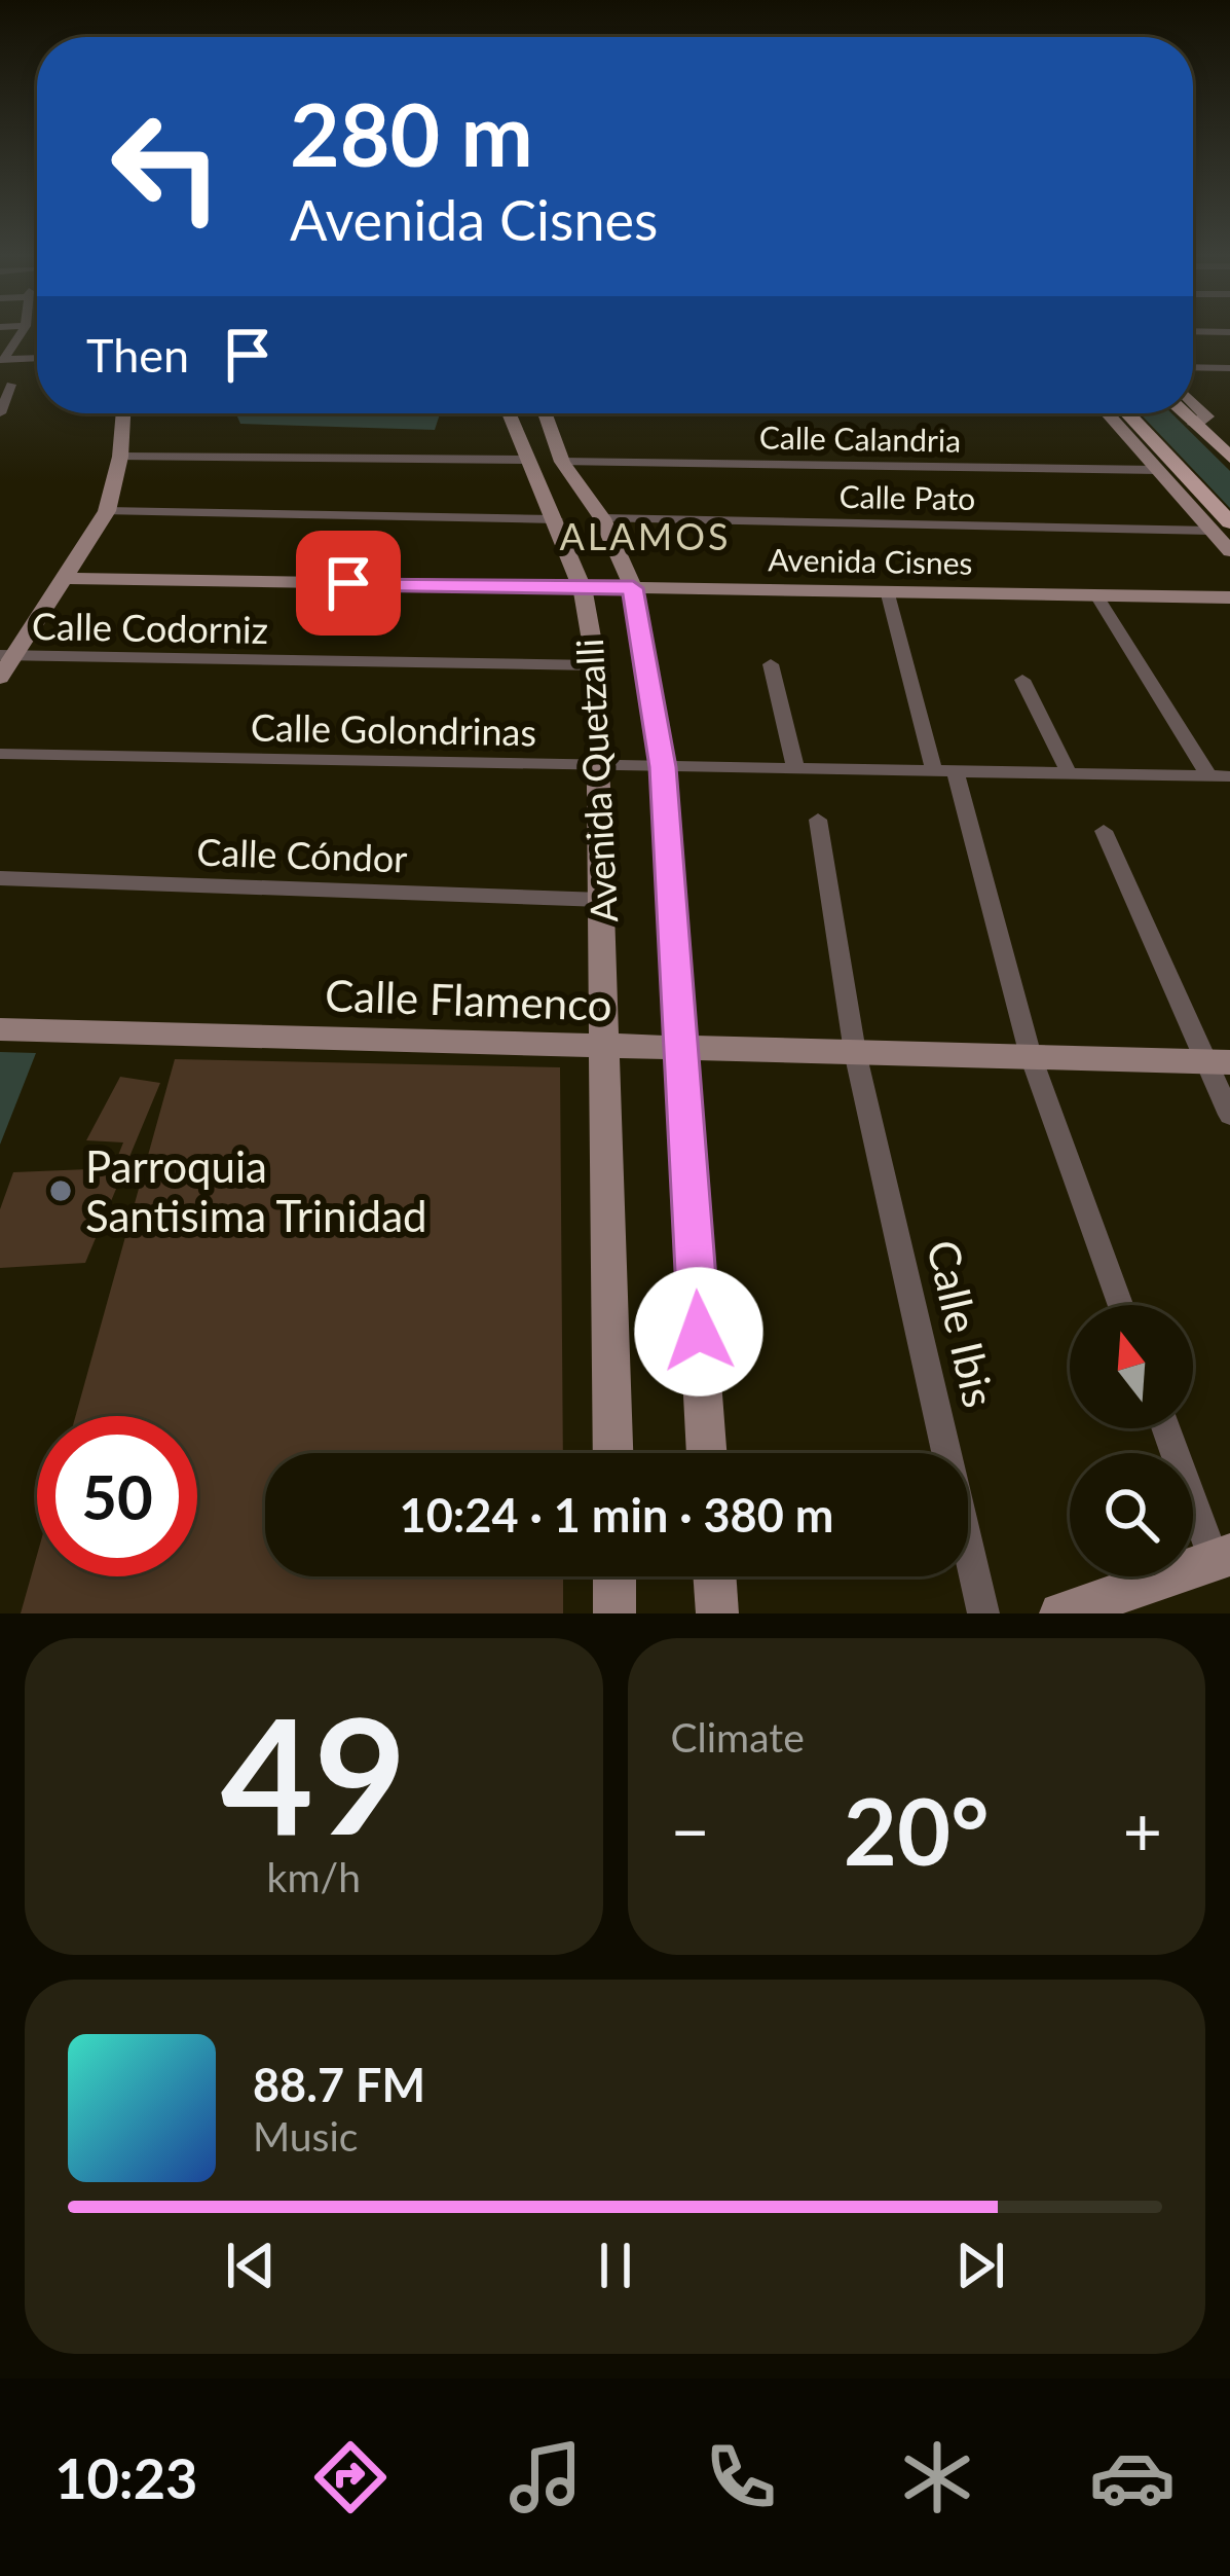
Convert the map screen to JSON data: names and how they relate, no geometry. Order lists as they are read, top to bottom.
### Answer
{
  "streets": {
    "main road": ["Avenida Cisnes", "Avenida Quetzalli", "Calle Flamenco"],
    "street": [
      "Calle Calandria",
      "Calle Pato",
      "Calle Codorniz",
      "Calle Golondrinas",
      "Calle Cóndor",
      "Calle Ibis"
    ]
  },
  "crossings": [
    ["Calle Calandria", "Avenida Quetzalli"],
    ["Calle Pato", "Avenida Quetzalli"],
    ["Avenida Cisnes", "Avenida Quetzalli"],
    ["Calle Codorniz", "Avenida Quetzalli"],
    ["Calle Golondrinas", "Avenida Quetzalli"],
    ["Avenida Quetzalli", "Calle Cóndor"],
    ["Avenida Quetzalli", "Calle Flamenco"],
    ["Calle Flamenco", "Calle Ibis"]
  ],
  "districts": ["ALAMOS"],
  "places": ["Parroquia Santisima Trinidad"],
  "north": "top",
  "page": {
    "turn": ["280 m", "Avenida Cisnes"],
    "then": "Then",
    "limit": "50",
    "trip": "10:24 · 1 min · 380 m",
    "tile": [
      ["49", "km/h"],
      "Climate"
    ],
    "heat": ["−", "20°", "+"],
    "song": ["88.7 FM", "Music"],
    "tabs": "10:23"
  }
}
